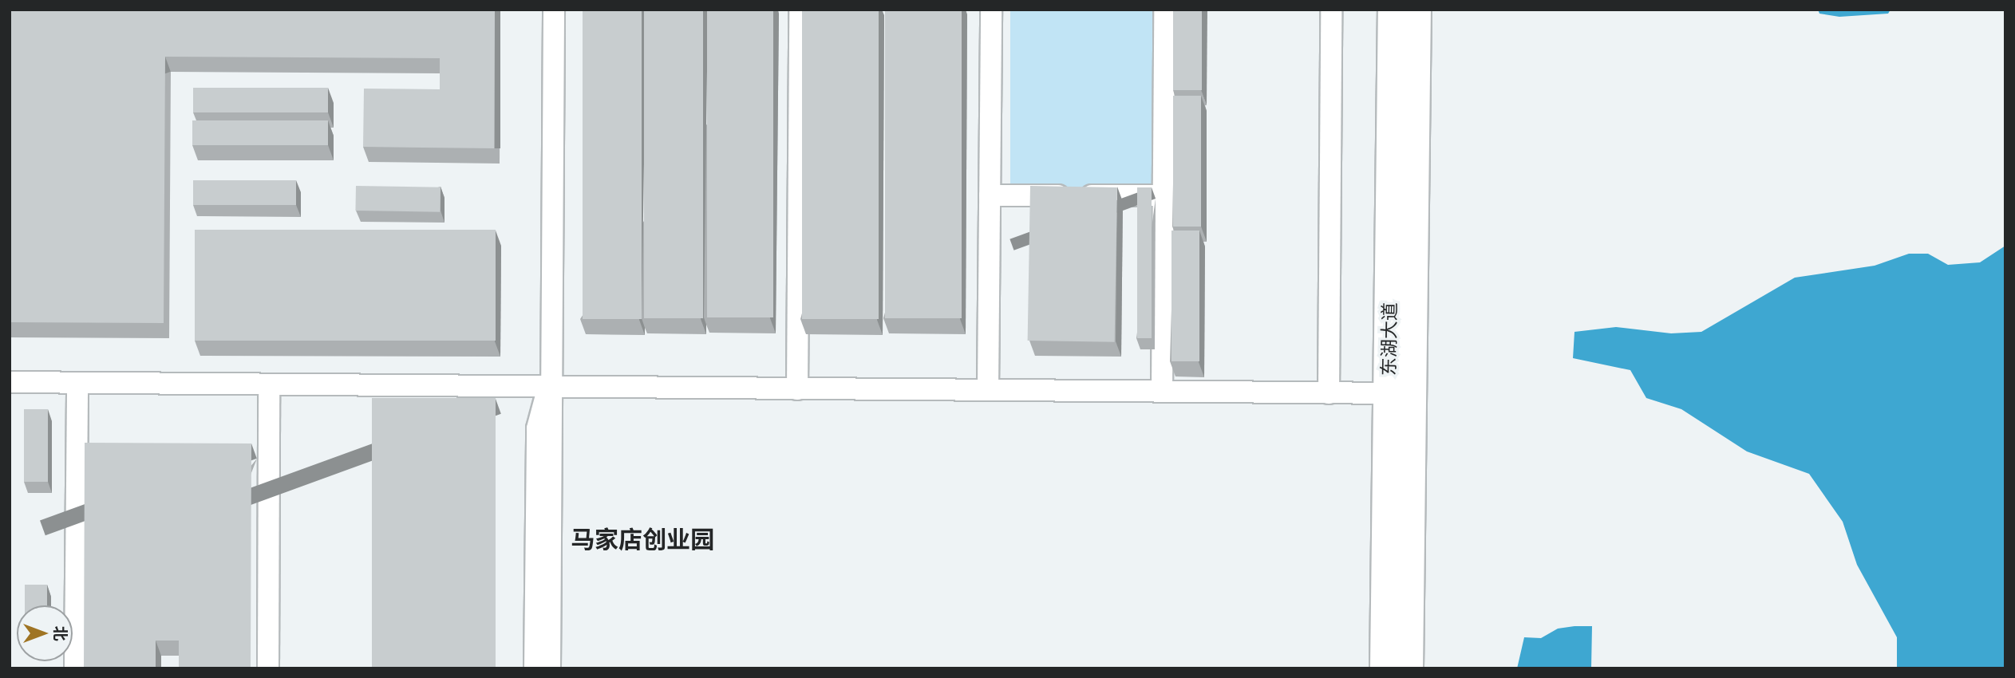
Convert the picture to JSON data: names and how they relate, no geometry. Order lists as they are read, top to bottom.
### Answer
{
  "streets": {
    "highway": ["东湖大道"]
  },
  "districts": ["马家店创业园"],
  "north": "right"
}
